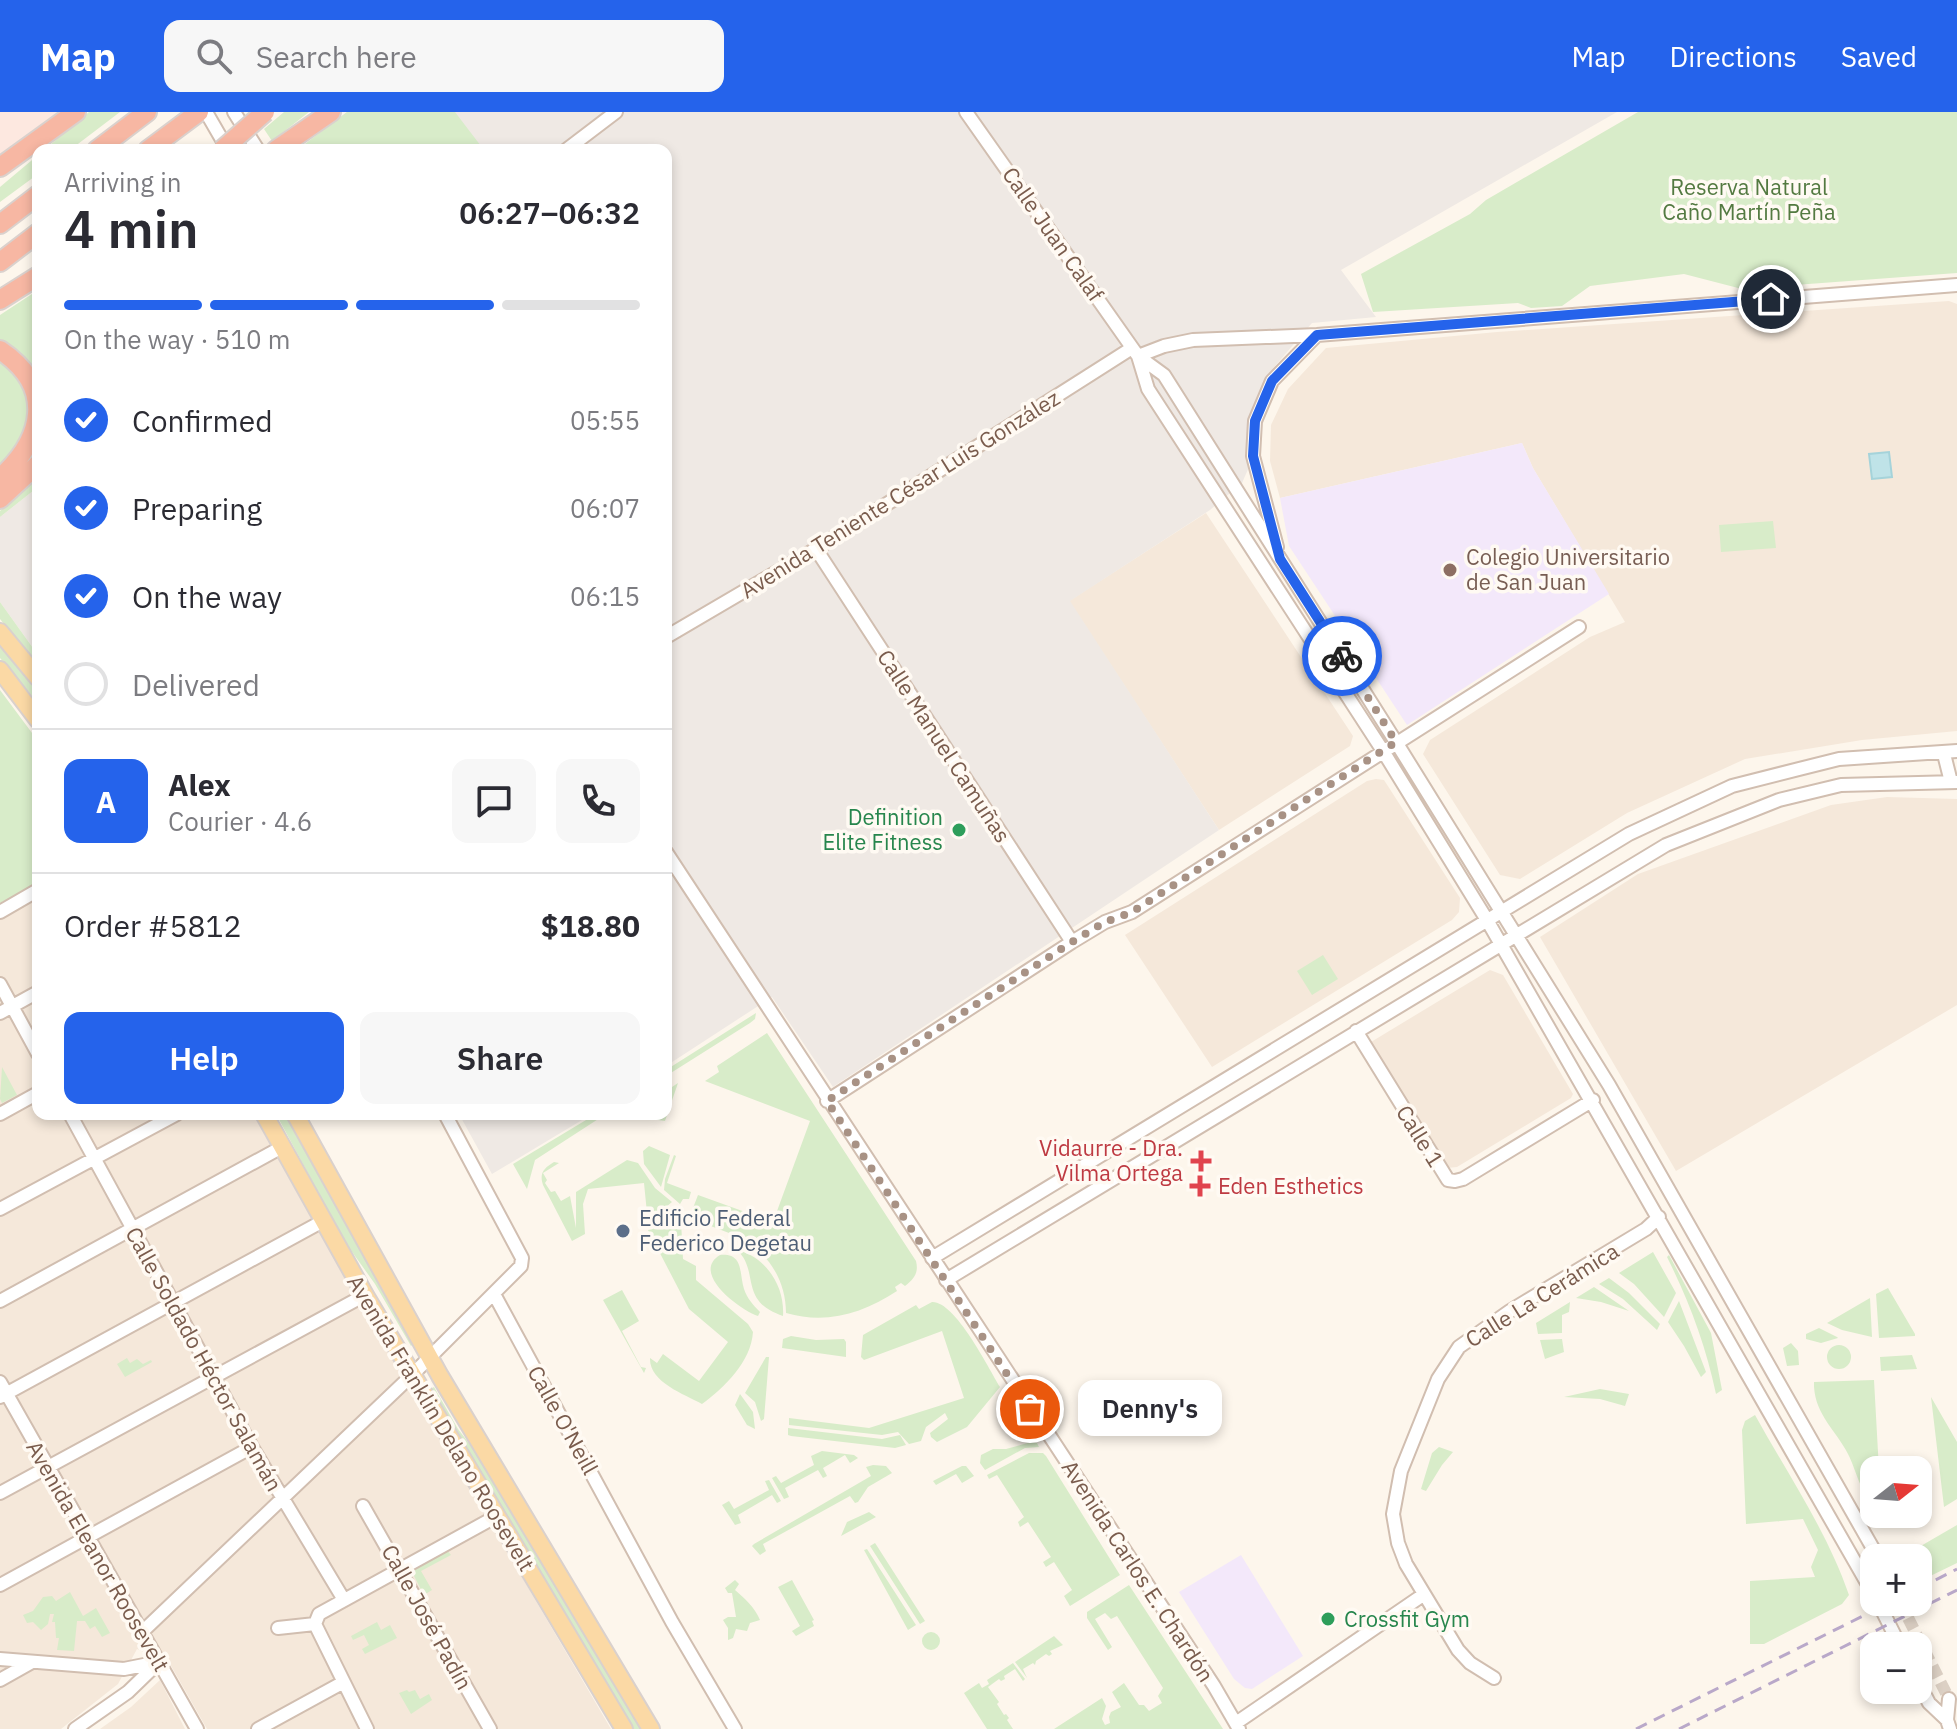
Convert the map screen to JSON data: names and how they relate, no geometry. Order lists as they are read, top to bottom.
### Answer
{
  "streets": {
    "main road": ["Avenida Franklin Delano Roosevelt"],
    "street": [
      "Calle Juan Calaf",
      "Avenida Teniente César Luis González",
      "Calle Manuel Camuñas",
      "Calle 1",
      "Calle La Cerámica",
      "Calle Soldado Héctor Salamán",
      "Calle O'Neill",
      "Avenida Eleanor Roosevelt",
      "Avenida Carlos E. Chardón",
      "Calle José Padín"
    ]
  },
  "crossings": [
    ["Calle Juan Calaf", "Avenida Teniente César Luis González"],
    ["Avenida Teniente César Luis González", "Calle Manuel Camuñas"]
  ],
  "parks": ["Reserva Natural Caño Martín Peña"],
  "places": {
    "other": [
      "Colegio Universitario de San Juan",
      "Definition Elite Fitness",
      "Edificio Federal Federico Degetau",
      "Denny's",
      "Crossfit Gym"
    ],
    "health": ["Vidaurre - Dra. Vilma Ortega", "Eden Esthetics"]
  },
  "north": "right",
  "page": {
    "header": "Map",
    "search": "Search here",
    "nav": ["Map", "Directions", "Saved"],
    "heading": ["4 min", "Arriving in", "06:27–06:32"],
    "panel": [
      "Alex",
      "Courier · 4.6",
      "Order #5812",
      "$18.80"
    ],
    "bar": "On the way · 510 m",
    "list": [
      ["Confirmed", "05:55"],
      ["Preparing", "06:07"],
      ["On the way", "06:15"],
      "Delivered"
    ],
    "round": "A",
    "buttons": ["Help", "Share"],
    "bubble": "Denny's",
    "map_buttons": ["+", "−"]
  }
}
